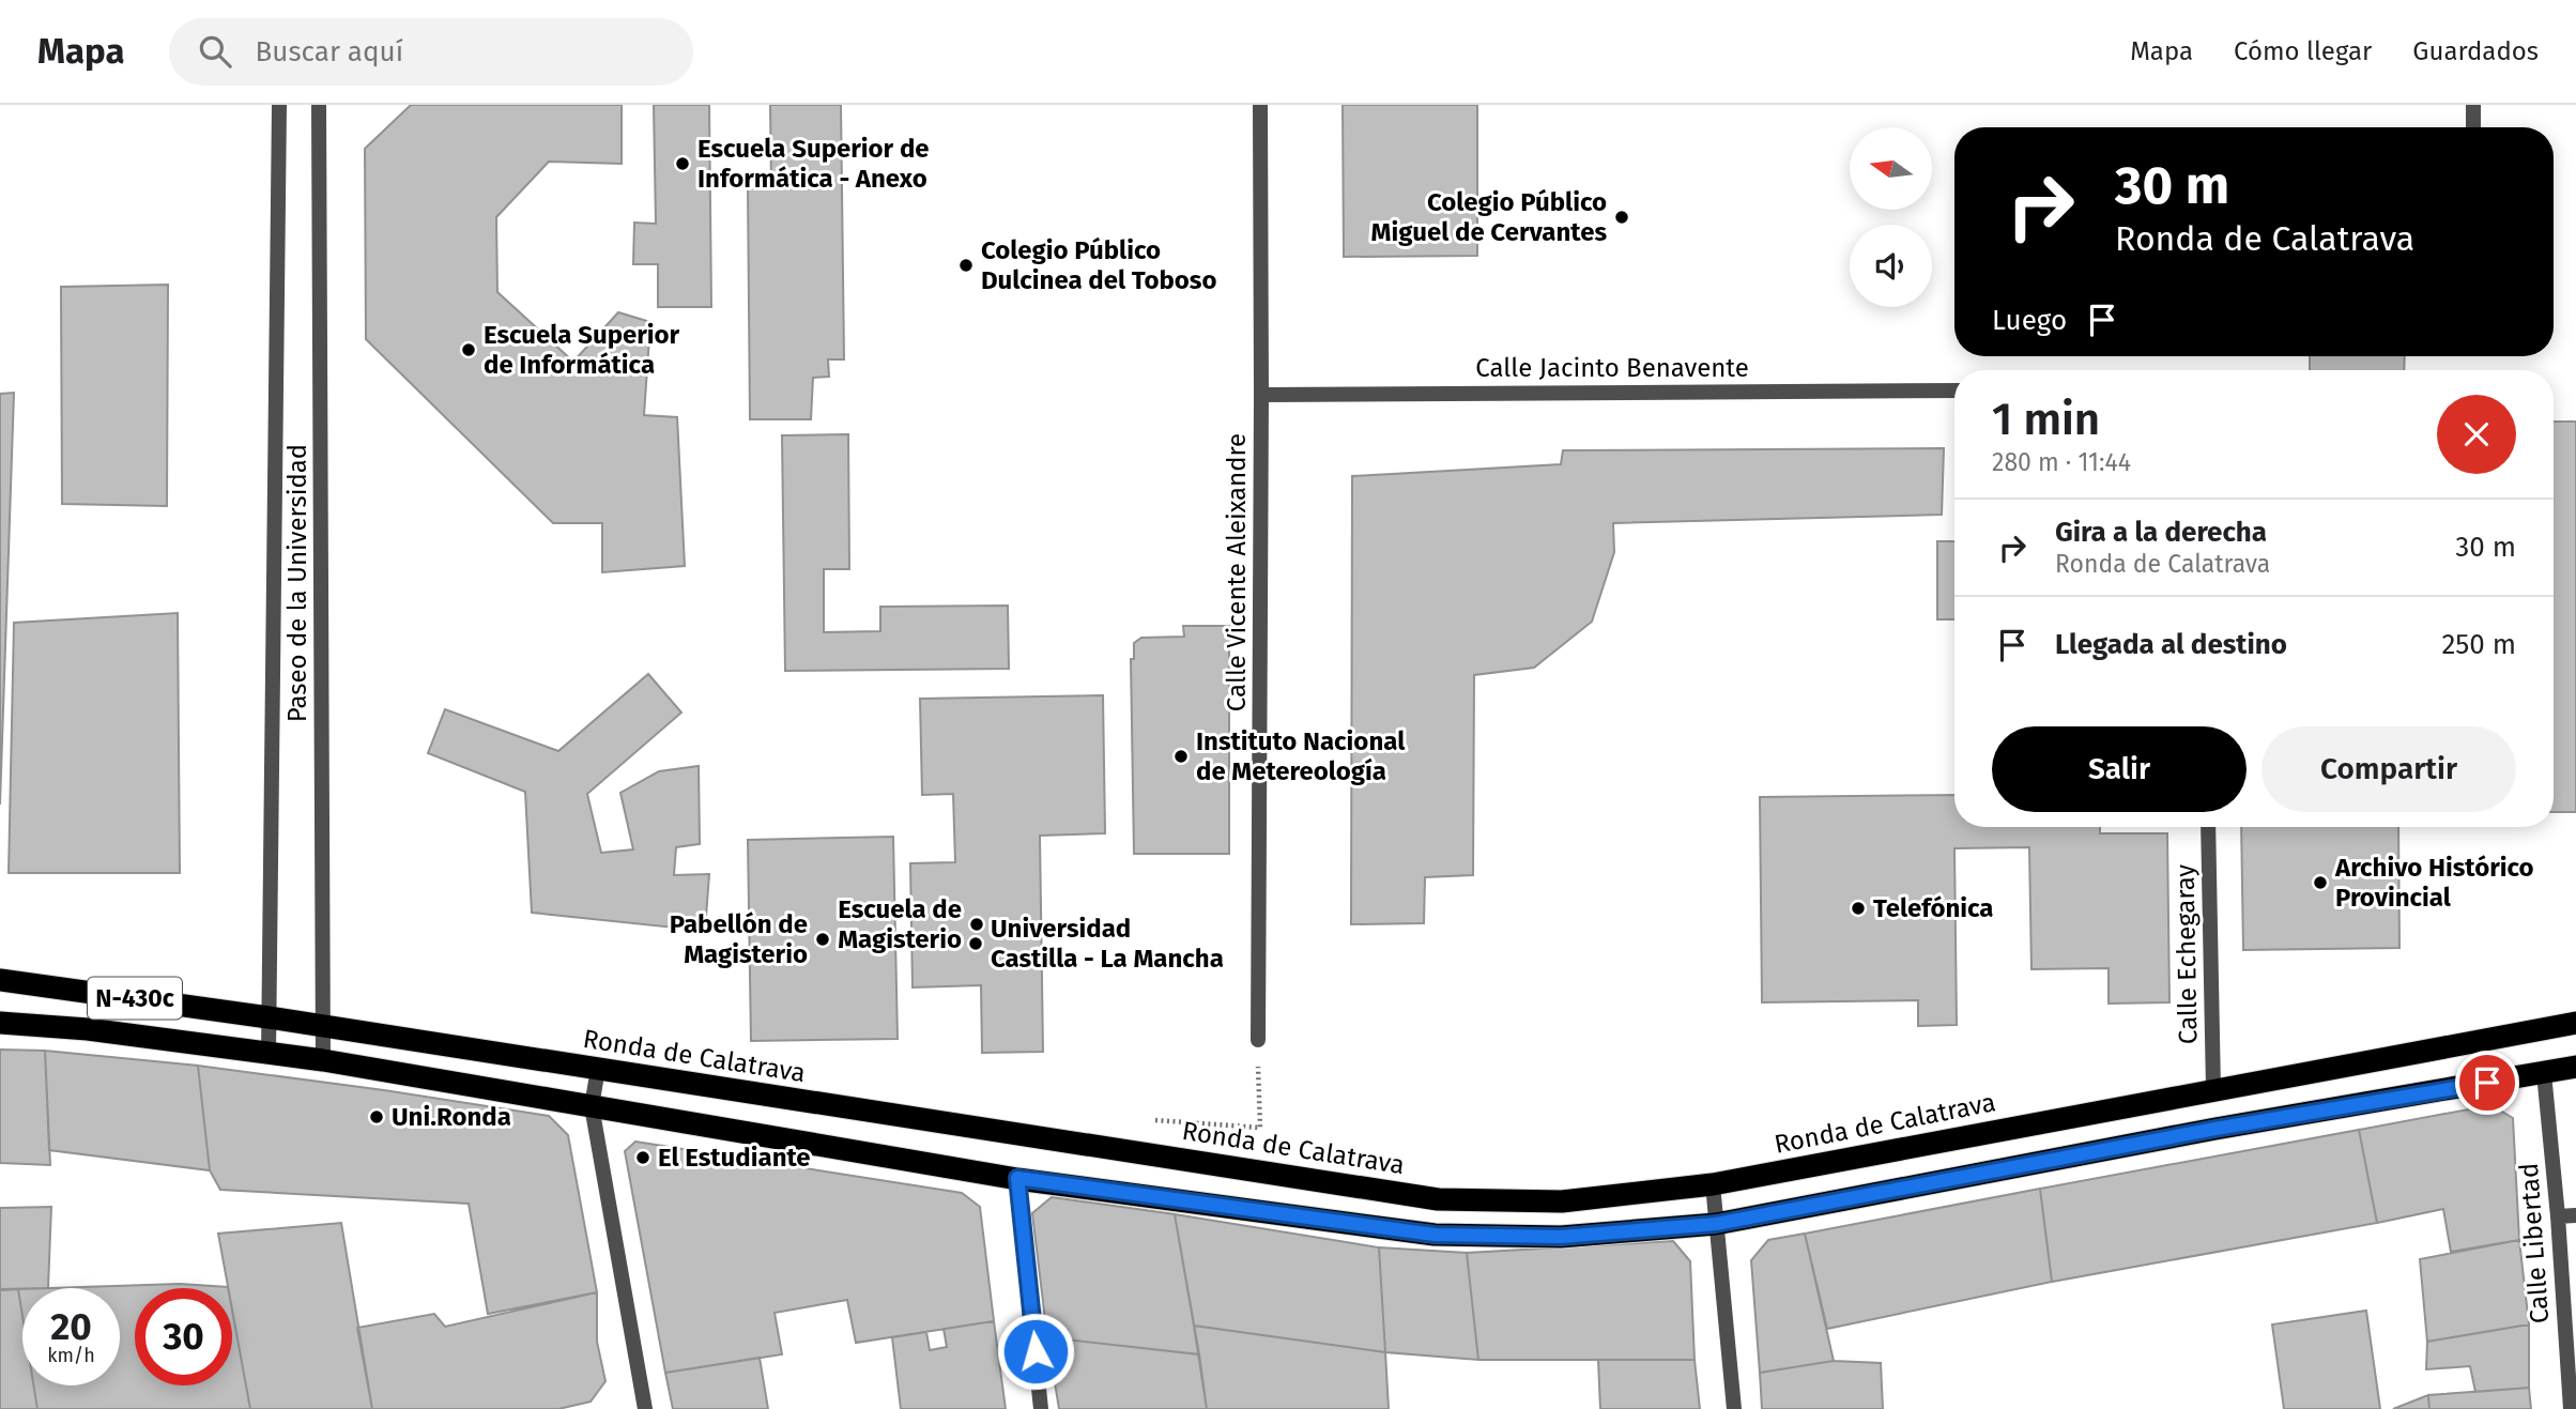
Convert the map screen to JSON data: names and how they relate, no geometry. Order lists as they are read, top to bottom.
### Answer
{
  "streets": {
    "highway": ["N-430c", "Ronda de Calatrava"],
    "street": [
      "Calle Jacinto Benavente",
      "Calle Vicente Aleixandre",
      "Paseo de la Universidad",
      "Calle Echegaray",
      "Calle Libertad"
    ]
  },
  "crossings": [
    ["Calle Jacinto Benavente", "Calle Vicente Aleixandre"],
    ["Paseo de la Universidad", "N-430c"],
    ["Paseo de la Universidad", "Ronda de Calatrava"],
    ["Calle Echegaray", "Ronda de Calatrava"],
    ["N-430c", "Calle Libertad"]
  ],
  "places": [
    "Escuela Superior de Informática - Anexo",
    "Colegio Público Miguel de Cervantes",
    "Colegio Público Dulcinea del Toboso",
    "Escuela Superior de Informática",
    "Instituto Nacional de Metereología",
    "Archivo Histórico Provincial",
    "Telefónica",
    "Escuela de Magisterio",
    "Pabellón de Magisterio",
    "Universidad Castilla - La Mancha",
    "Uni.Ronda",
    "El Estudiante"
  ],
  "north": "left",
  "page": {
    "header": "Mapa",
    "search": "Buscar aquí",
    "nav": ["Mapa", "Cómo llegar", "Guardados"],
    "turn": ["30 m", "Ronda de Calatrava"],
    "then": "Luego",
    "heading": ["1 min", "280 m · 11:44"],
    "list": [
      {
        "name": "Gira a la derecha",
        "note": "Ronda de Calatrava",
        "value": "30 m"
      },
      {
        "name": "Llegada al destino",
        "value": "250 m"
      }
    ],
    "buttons": ["Salir", "Compartir"],
    "speed": "20 km/h",
    "limit": "30"
  }
}
